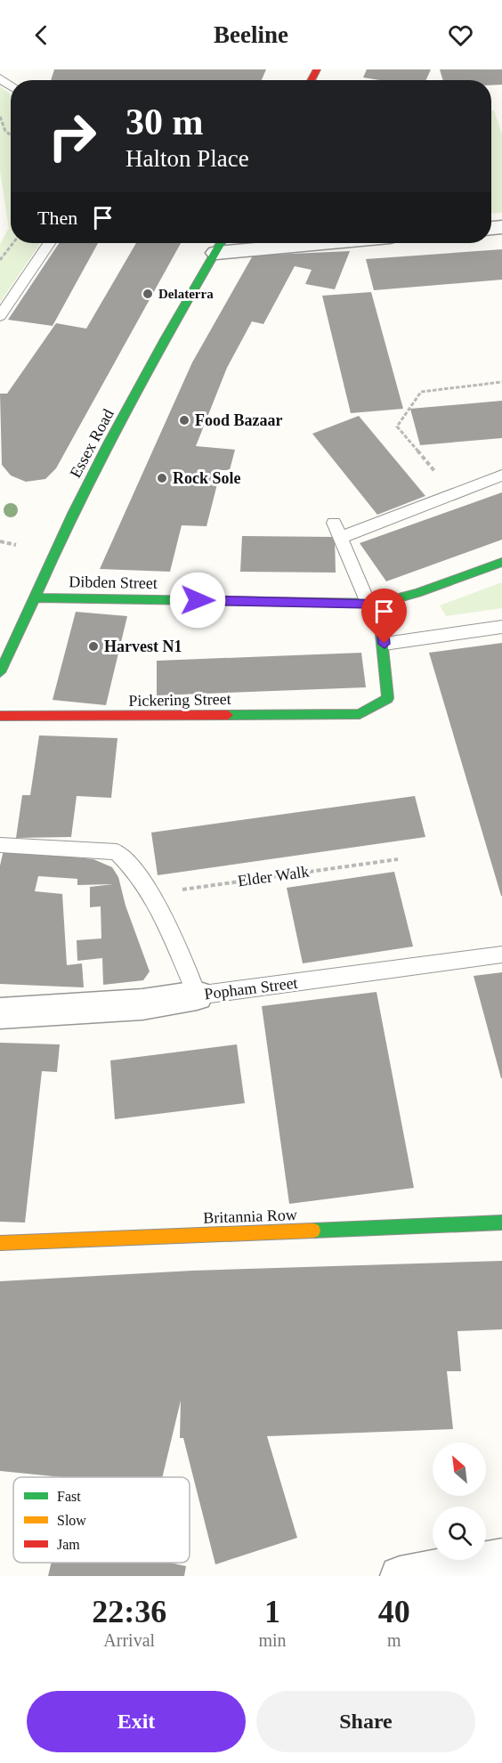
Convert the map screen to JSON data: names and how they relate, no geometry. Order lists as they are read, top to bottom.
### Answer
{
  "streets": {
    "street": [
      "Essex Road",
      "Dibden Street",
      "Pickering Street",
      "Popham Street",
      "Britannia Row"
    ],
    "path": ["Elder Walk"]
  },
  "crossings": [
    ["Essex Road", "Dibden Street"]
  ],
  "places": [
    "Delaterra",
    "Food Bazaar",
    "Rock Sole",
    "Harvest N1"
  ],
  "legend": ["Fast", "Slow", "Jam"],
  "north": "top left",
  "page": {
    "header": "Beeline",
    "turn": ["30 m", "Halton Place"],
    "then": "Then",
    "eta": [
      "22:36",
      "Arrival",
      "1",
      "min",
      "40",
      "m"
    ],
    "buttons": ["Exit", "Share"]
  }
}
